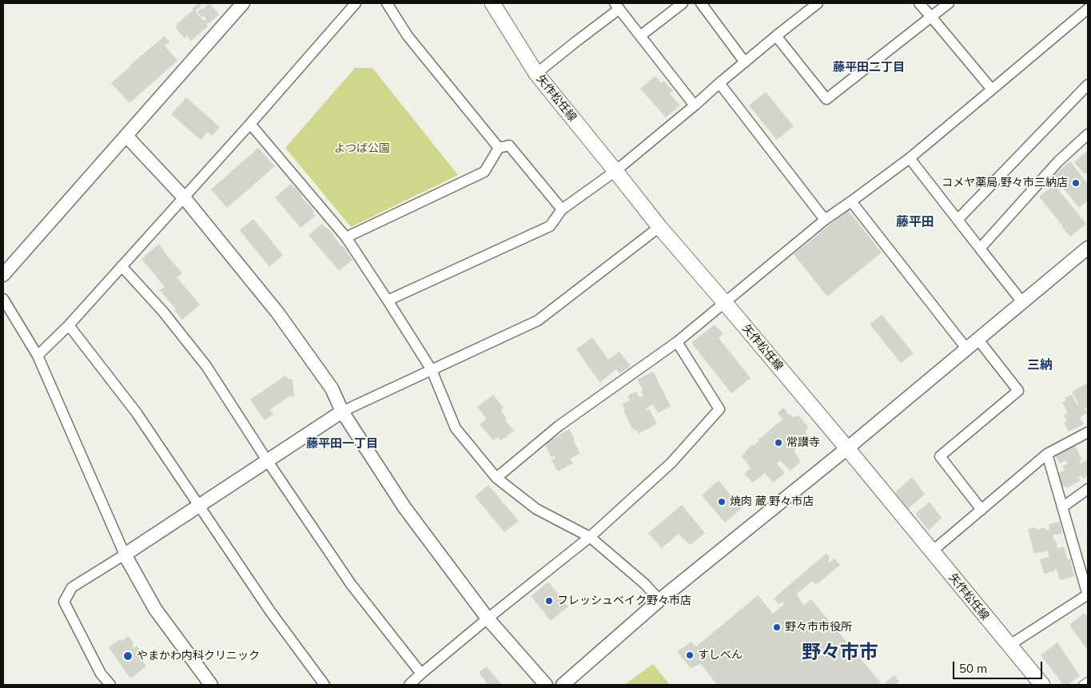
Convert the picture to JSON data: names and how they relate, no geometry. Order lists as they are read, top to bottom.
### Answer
{
  "streets": {
    "main road": ["矢作松任線"]
  },
  "districts": [
    "藤平田二丁目",
    "藤平田",
    "三納",
    "藤平田一丁目",
    "野々市市"
  ],
  "parks": ["よつば公園"],
  "places": [
    "コメヤ薬局 野々市三納店",
    "常讃寺",
    "焼肉 蔵 野々市店",
    "フレッシュベイク野々市店",
    "野々市市役所",
    "すしべん",
    "やまかわ内科クリニック"
  ],
  "scale_bar": "50 m"
}
